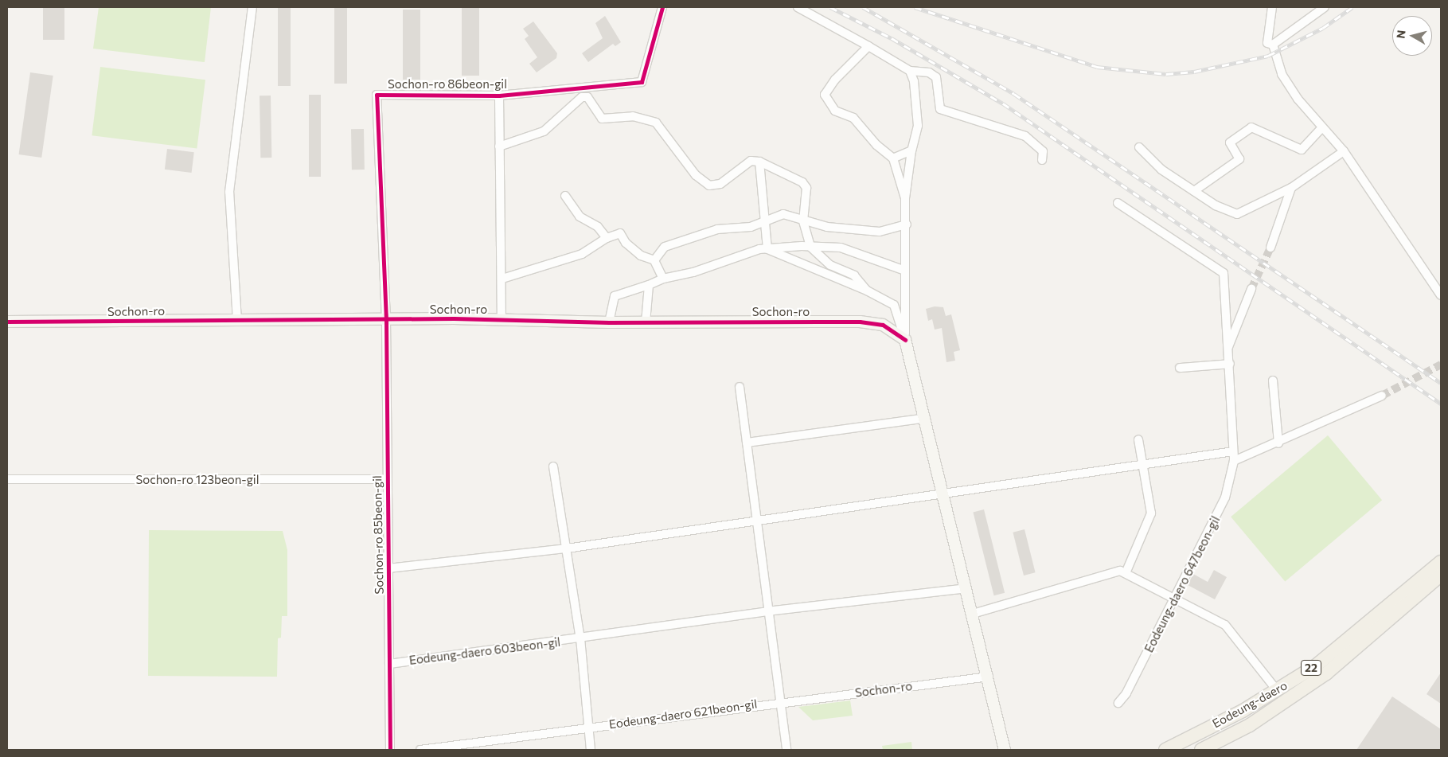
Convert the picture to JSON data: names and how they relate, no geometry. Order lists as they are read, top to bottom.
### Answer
{
  "streets": {
    "main road": ["22", "Eodeung-daero"],
    "street": [
      "Sochon-ro 86beon-gil",
      "Sochon-ro",
      "Sochon-ro 123beon-gil",
      "Sochon-ro 85beon-gil",
      "Eodeung-daero 647beon-gil",
      "Eodeung-daero 603beon-gil",
      "Eodeung-daero 621beon-gil"
    ]
  },
  "crossings": [
    ["Sochon-ro 86beon-gil", "Sochon-ro"],
    ["Sochon-ro 86beon-gil", "Sochon-ro 85beon-gil"],
    ["Sochon-ro", "Sochon-ro 85beon-gil"],
    ["Sochon-ro", "Eodeung-daero 621beon-gil"],
    ["Sochon-ro 123beon-gil", "Sochon-ro 85beon-gil"],
    ["Sochon-ro 85beon-gil", "Eodeung-daero 603beon-gil"]
  ],
  "north": "left"
}
